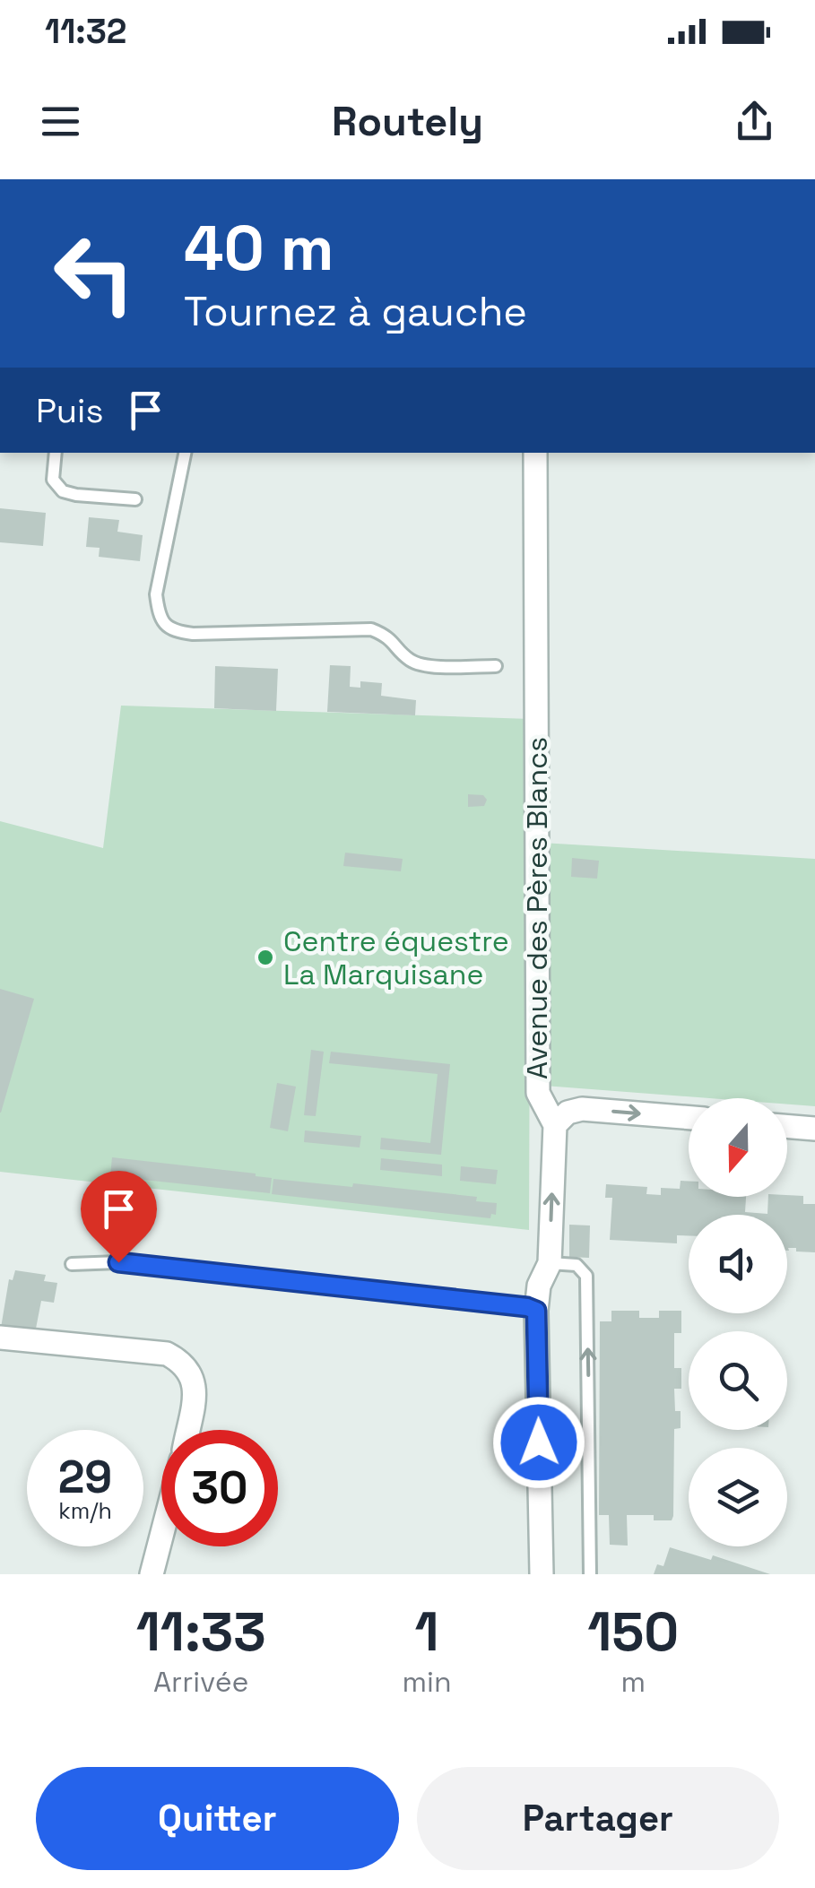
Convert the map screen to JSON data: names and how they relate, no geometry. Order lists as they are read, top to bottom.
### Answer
{
  "streets": {
    "street": ["Avenue des Pères Blancs"]
  },
  "places": ["Centre équestre La Marquisane"],
  "north": "bottom",
  "page": {
    "status": "11:32",
    "header": "Routely",
    "turn": ["40 m", "Tournez à gauche"],
    "then": "Puis",
    "speed": "29 km/h",
    "limit": "30",
    "eta": [
      "11:33",
      "Arrivée",
      "1",
      "min",
      "150",
      "m"
    ],
    "buttons": ["Quitter", "Partager"]
  }
}
